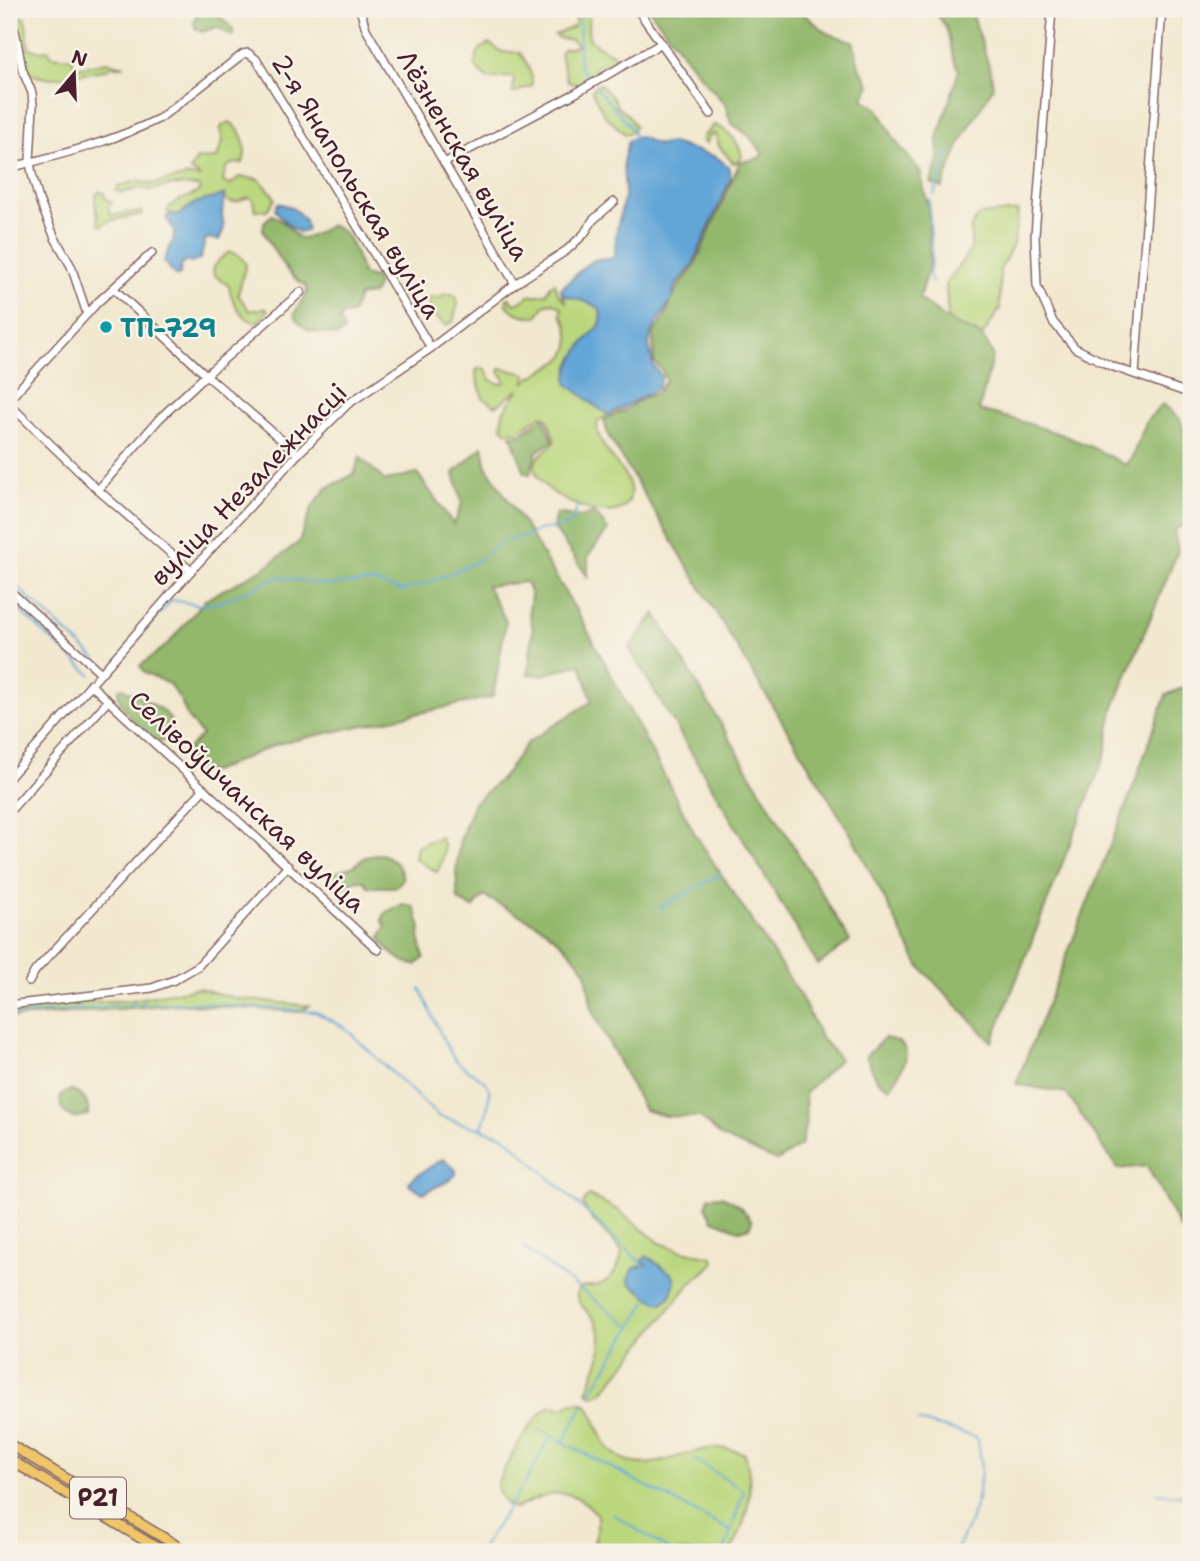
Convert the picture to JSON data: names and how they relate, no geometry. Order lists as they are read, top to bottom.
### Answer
{
  "streets": {
    "main road": ["Р21"],
    "street": [
      "Лёзненская вуліца",
      "2-я Янапольская вуліца",
      "вуліца Незалежнасці",
      "Селівоўшчанская вуліца"
    ]
  },
  "crossings": [
    ["Лёзненская вуліца", "вуліца Незалежнасці"],
    ["2-я Янапольская вуліца", "вуліца Незалежнасці"],
    ["вуліца Незалежнасці", "Селівоўшчанская вуліца"]
  ],
  "places": ["ТП-729"],
  "north": "top"
}
